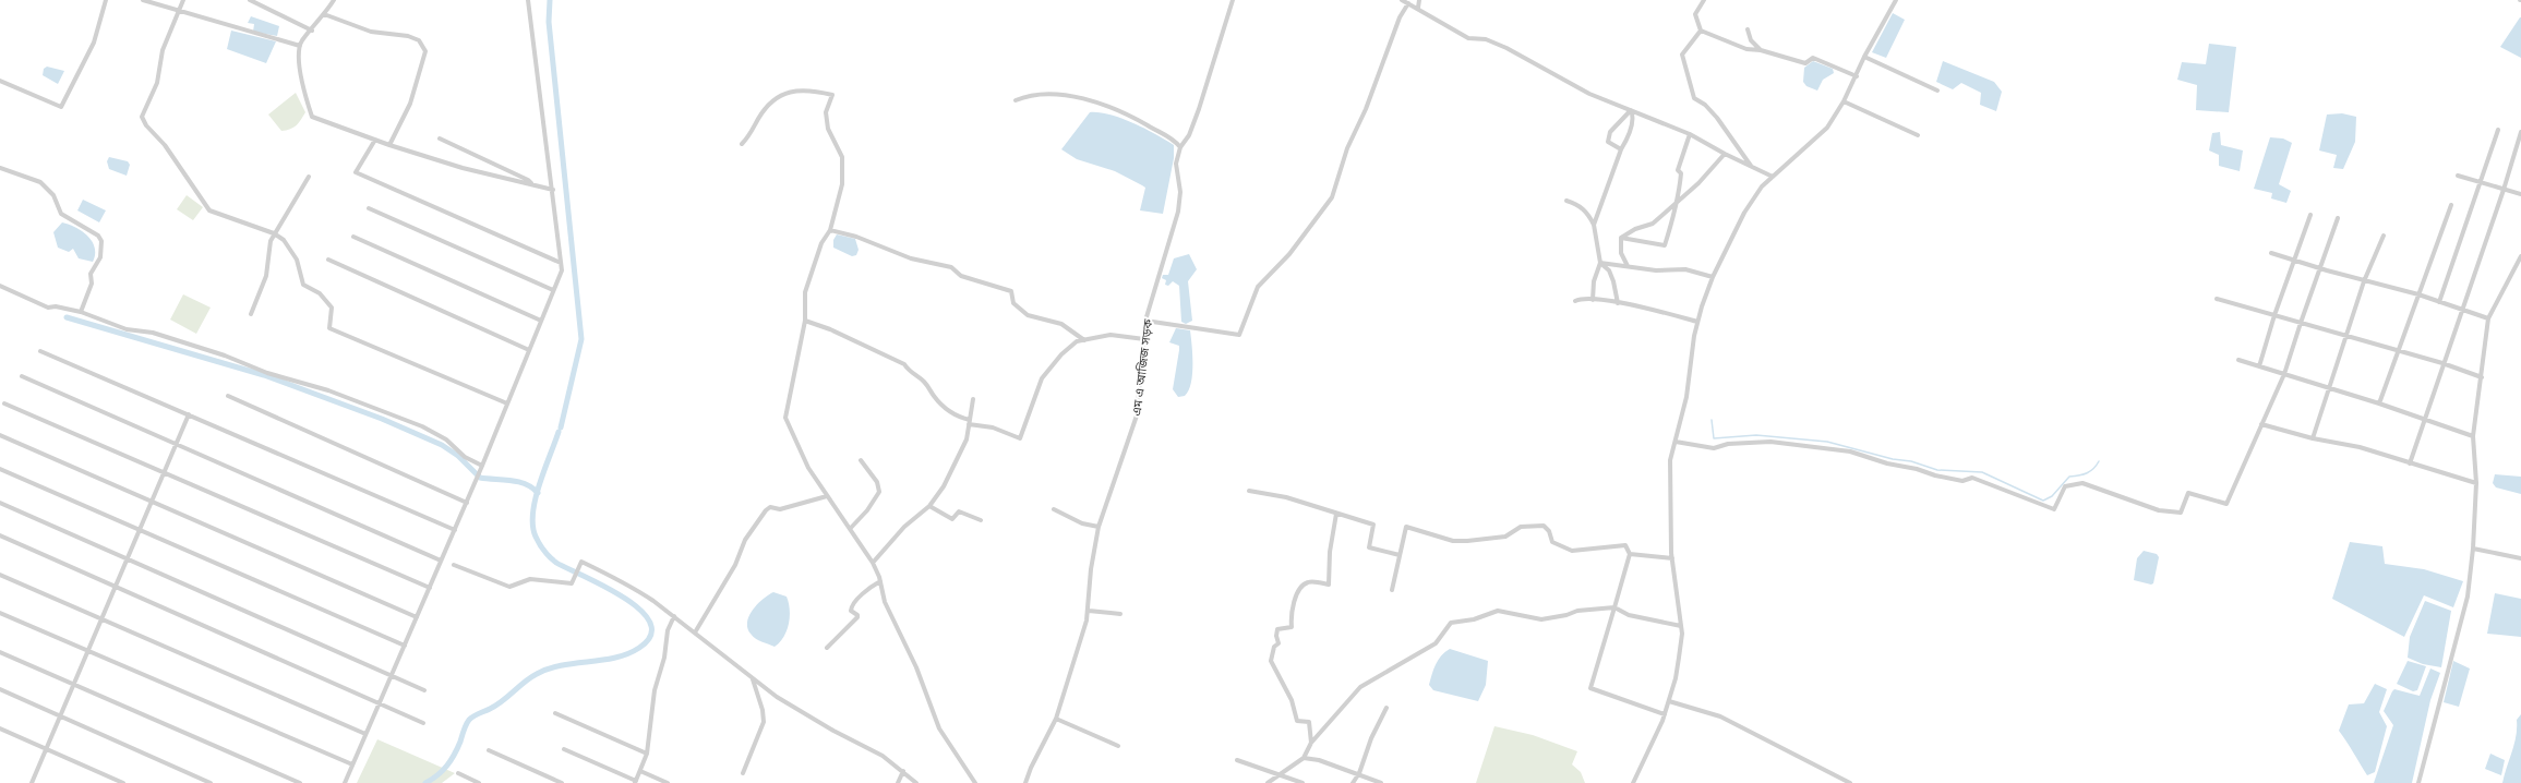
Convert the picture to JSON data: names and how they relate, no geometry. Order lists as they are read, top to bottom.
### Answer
{
  "streets": {
    "street": ["এম এ আজিজ সড়ক"]
  }
}
